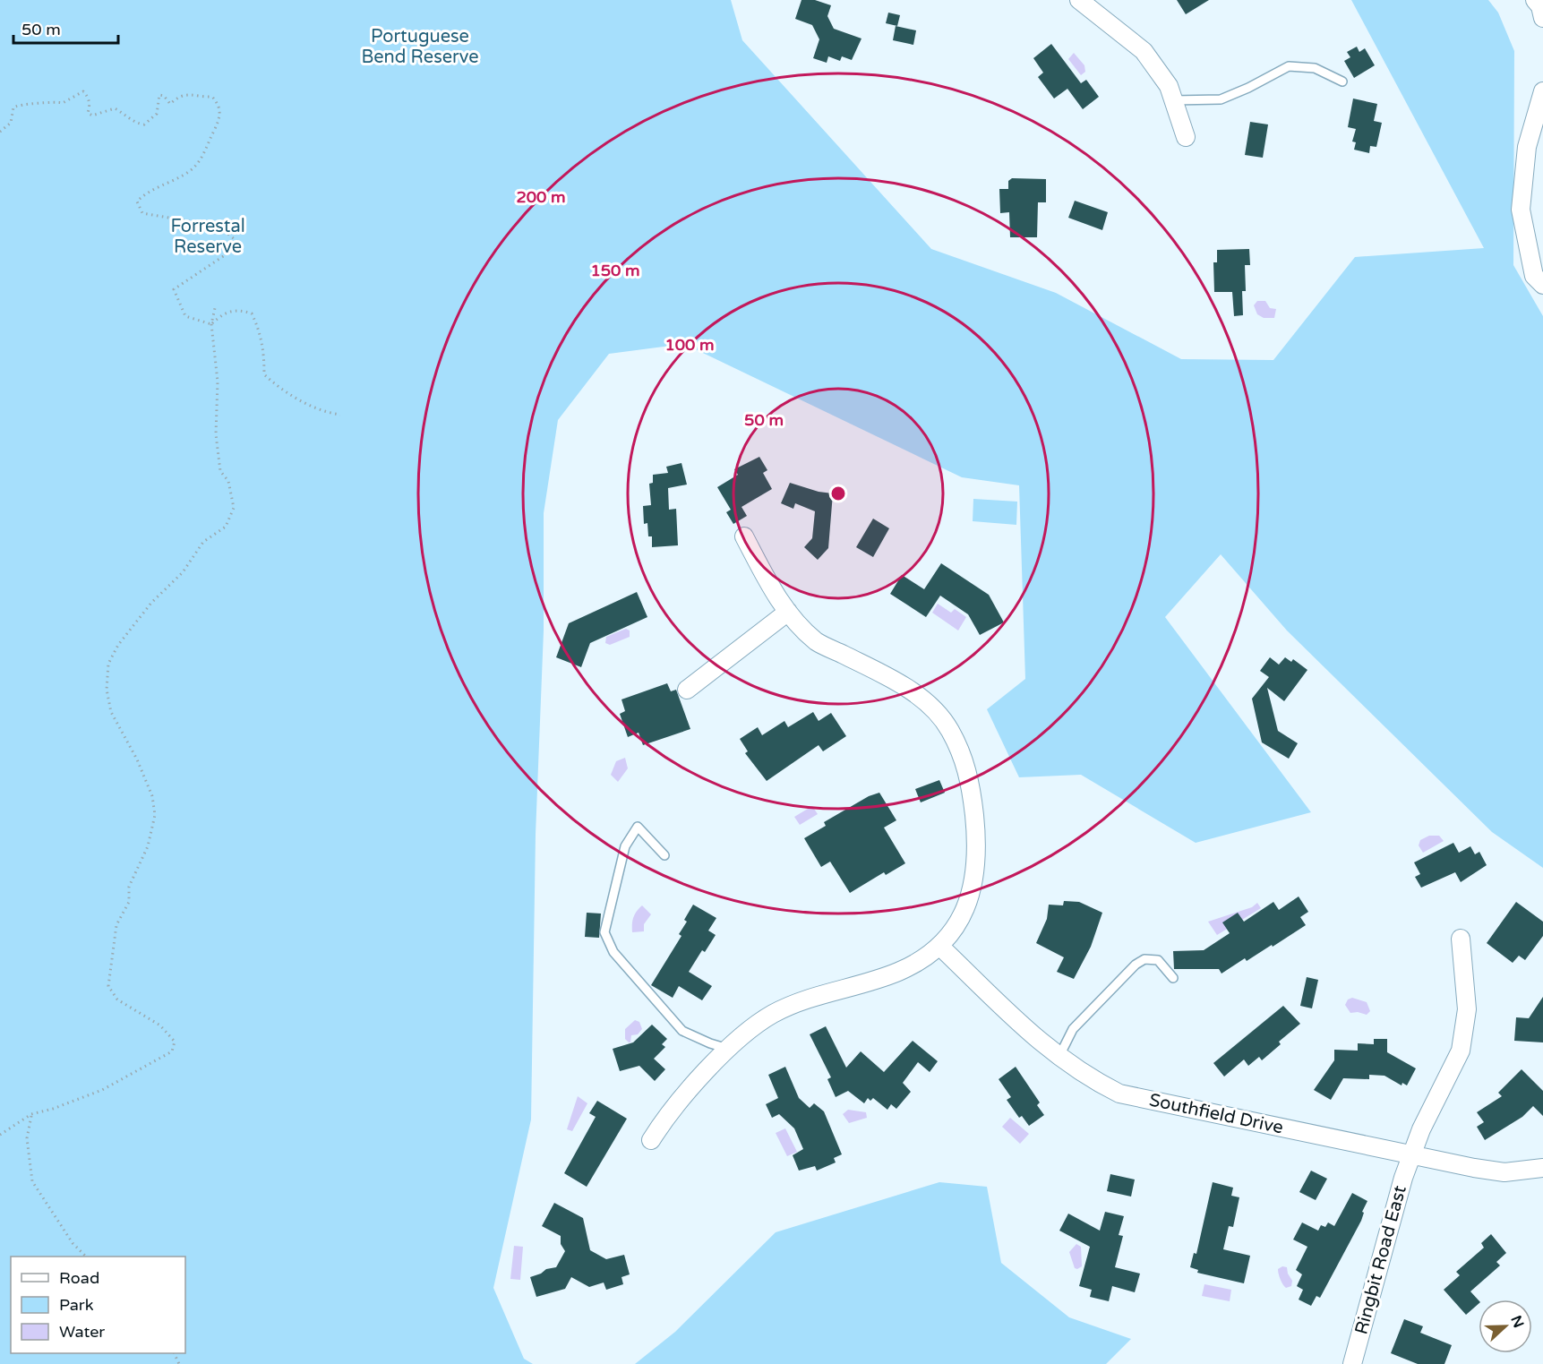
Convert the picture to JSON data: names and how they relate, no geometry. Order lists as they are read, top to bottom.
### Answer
{
  "streets": {
    "street": ["Southfield Drive", "Ringbit Road East"]
  },
  "crossings": [
    ["Southfield Drive", "Ringbit Road East"]
  ],
  "parks": ["Portuguese Bend Reserve", "Forrestal Reserve"],
  "legend": ["Road", "Park", "Water"],
  "scale_bar": "50 m",
  "north": "right",
  "rings": [
    "200 m",
    "150 m",
    "100 m",
    "50 m"
  ]
}
